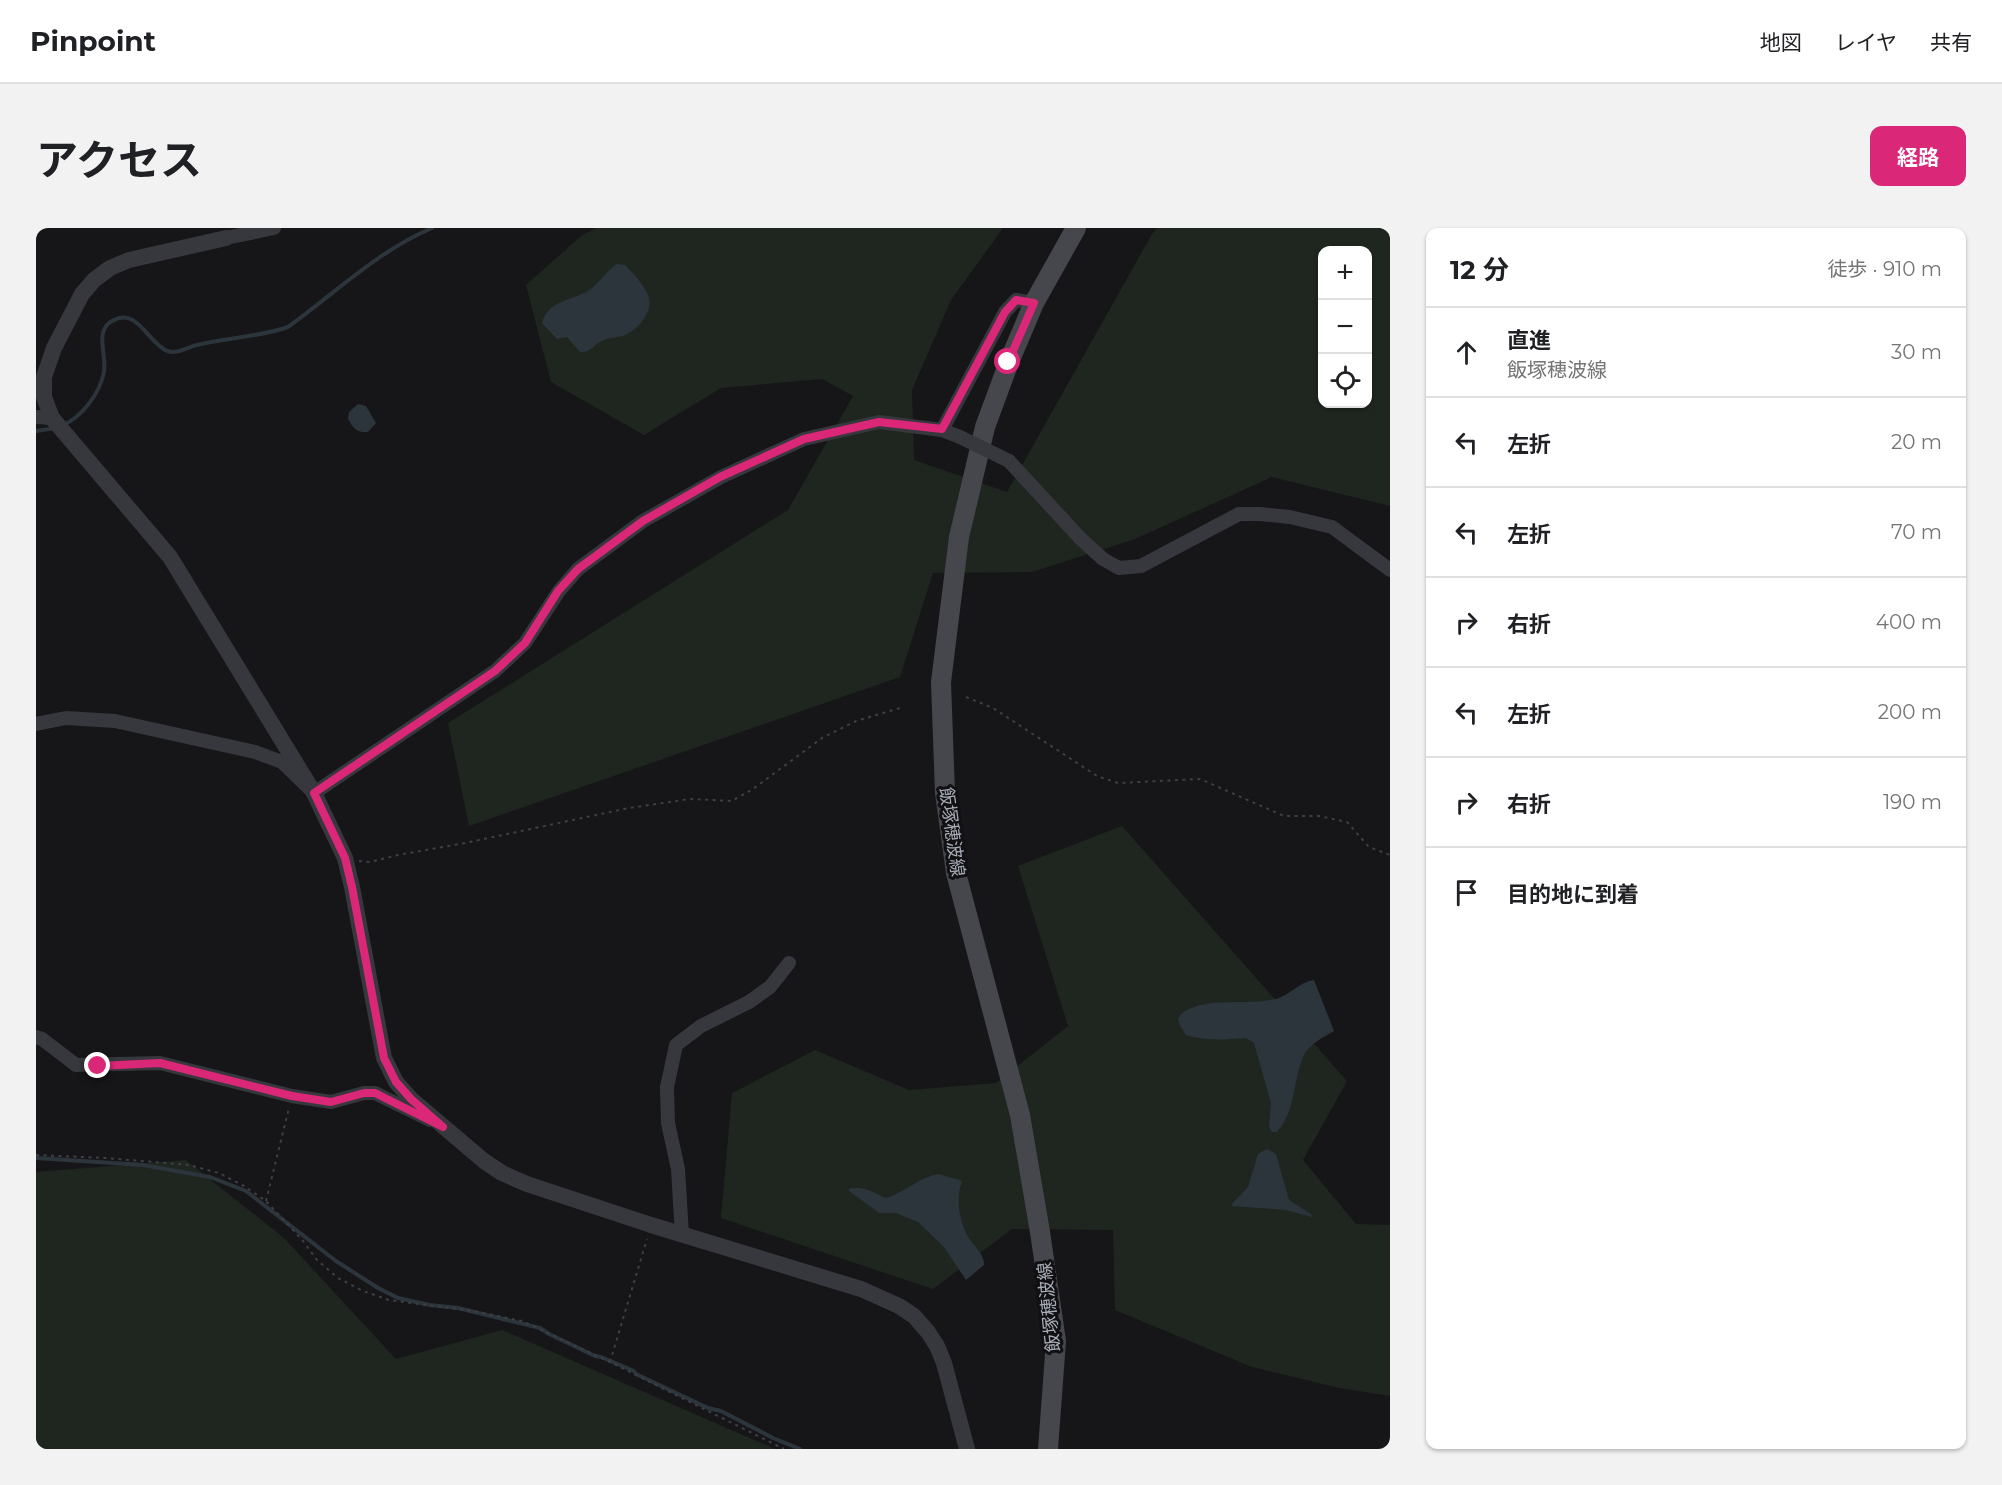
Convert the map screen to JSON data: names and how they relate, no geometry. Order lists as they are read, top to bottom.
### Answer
{
  "streets": {
    "main road": ["飯塚穂波線"]
  },
  "page": {
    "header": "Pinpoint",
    "nav": ["地図", "レイヤ", "共有"],
    "title": "アクセス",
    "buttons": "経路",
    "heading": ["12 分", "徒歩 · 910 m"],
    "map_buttons": ["+", "−"],
    "list": [
      ["直進", "飯塚穂波線", "30 m"],
      ["左折", "20 m"],
      ["左折", "70 m"],
      ["右折", "400 m"],
      ["左折", "200 m"],
      ["右折", "190 m"],
      "目的地に到着"
    ]
  }
}
